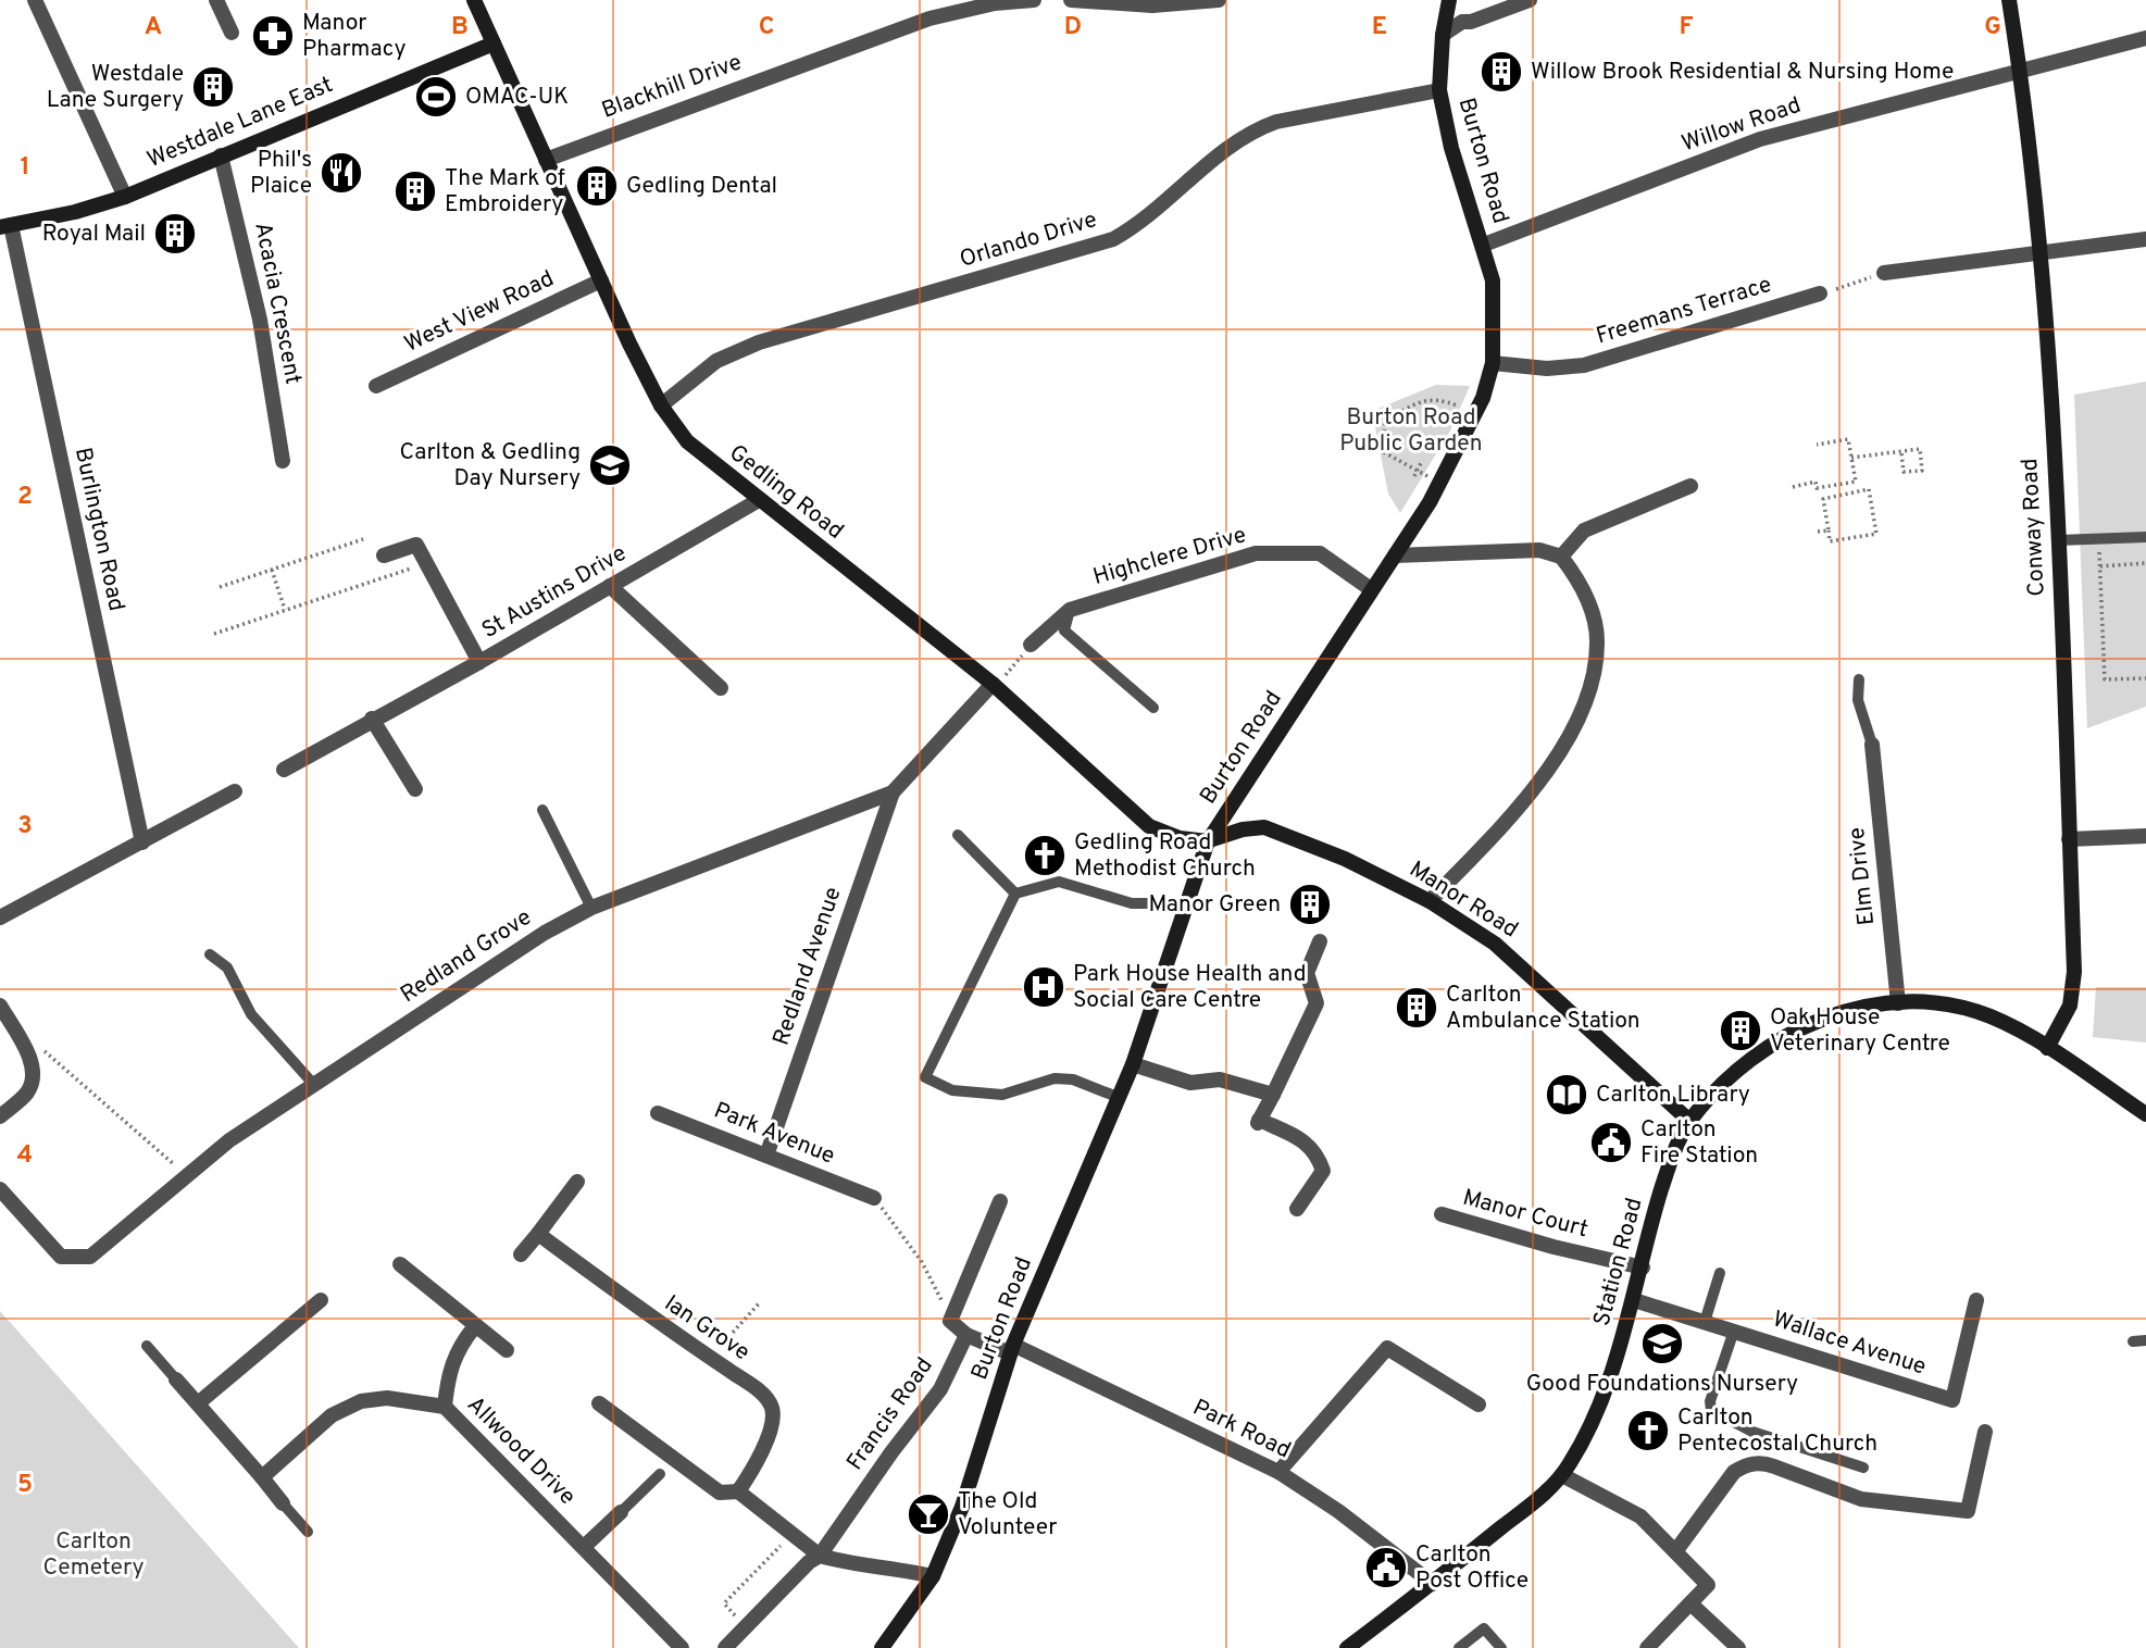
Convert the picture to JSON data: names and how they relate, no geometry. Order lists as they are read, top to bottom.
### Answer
{
  "streets": {
    "street": [
      "Blackhill Drive",
      "Westdale Lane East",
      "Willow Road",
      "Burton Road",
      "Orlando Drive",
      "Acacia Crescent",
      "Freemans Terrace",
      "West View Road",
      "Gedling Road",
      "Conway Road",
      "Burlington Road",
      "Highclere Drive",
      "St Austins Drive",
      "Elm Drive",
      "Manor Road",
      "Redland Grove",
      "Redland Avenue",
      "Park Avenue",
      "Manor Court",
      "Station Road",
      "Ian Grove",
      "Wallace Avenue",
      "Francis Road",
      "Park Road",
      "Allwood Drive"
    ]
  },
  "crossings": [
    ["Blackhill Drive", "Gedling Road"],
    ["Westdale Lane East", "Acacia Crescent"],
    ["Westdale Lane East", "Gedling Road"],
    ["Westdale Lane East", "Burlington Road"],
    ["Willow Road", "Burton Road"],
    ["Willow Road", "Conway Road"],
    ["Burton Road", "Orlando Drive"],
    ["Burton Road", "Freemans Terrace"],
    ["Burton Road", "Gedling Road"],
    ["Burton Road", "Highclere Drive"],
    ["Burton Road", "Manor Road"],
    ["Burton Road", "Park Road"],
    ["Orlando Drive", "Gedling Road"],
    ["West View Road", "Gedling Road"],
    ["Gedling Road", "St Austins Drive"],
    ["Gedling Road", "Manor Road"],
    ["Gedling Road", "Redland Grove"],
    ["Conway Road", "Station Road"],
    ["Elm Drive", "Station Road"],
    ["Manor Road", "Station Road"],
    ["Redland Grove", "Redland Avenue"],
    ["Redland Avenue", "Park Avenue"],
    ["Manor Court", "Station Road"],
    ["Station Road", "Wallace Avenue"],
    ["Station Road", "Park Road"]
  ],
  "parks": ["Burton Road Public Garden", "Carlton Cemetery"],
  "places": {
    "pharmacy": ["Manor Pharmacy"],
    "building": [
      "Willow Brook Residential & Nursing Home",
      "Westdale Lane Surgery",
      "Gedling Dental",
      "The Mark of Embroidery",
      "Royal Mail",
      "Manor Green",
      "Carlton Ambulance Station",
      "Oak House Veterinary Centre"
    ],
    "sports": ["OMAC-UK"],
    "restaurant": ["Phil's Plaice"],
    "school or university": ["Carlton & Gedling Day Nursery", "Good Foundations Nursery"],
    "church": ["Gedling Road Methodist Church", "Carlton Pentecostal Church"],
    "hospital": ["Park House Health and Social Care Centre"],
    "library": ["Carlton Library"],
    "public building": ["Carlton Fire Station", "Carlton Post Office"],
    "bar": ["The Old Volunteer"]
  },
  "grid": {
    "columns": [
      "A",
      "B",
      "C",
      "D",
      "E",
      "F",
      "G"
    ],
    "rows": [
      "1",
      "2",
      "3",
      "4",
      "5"
    ]
  }
}
